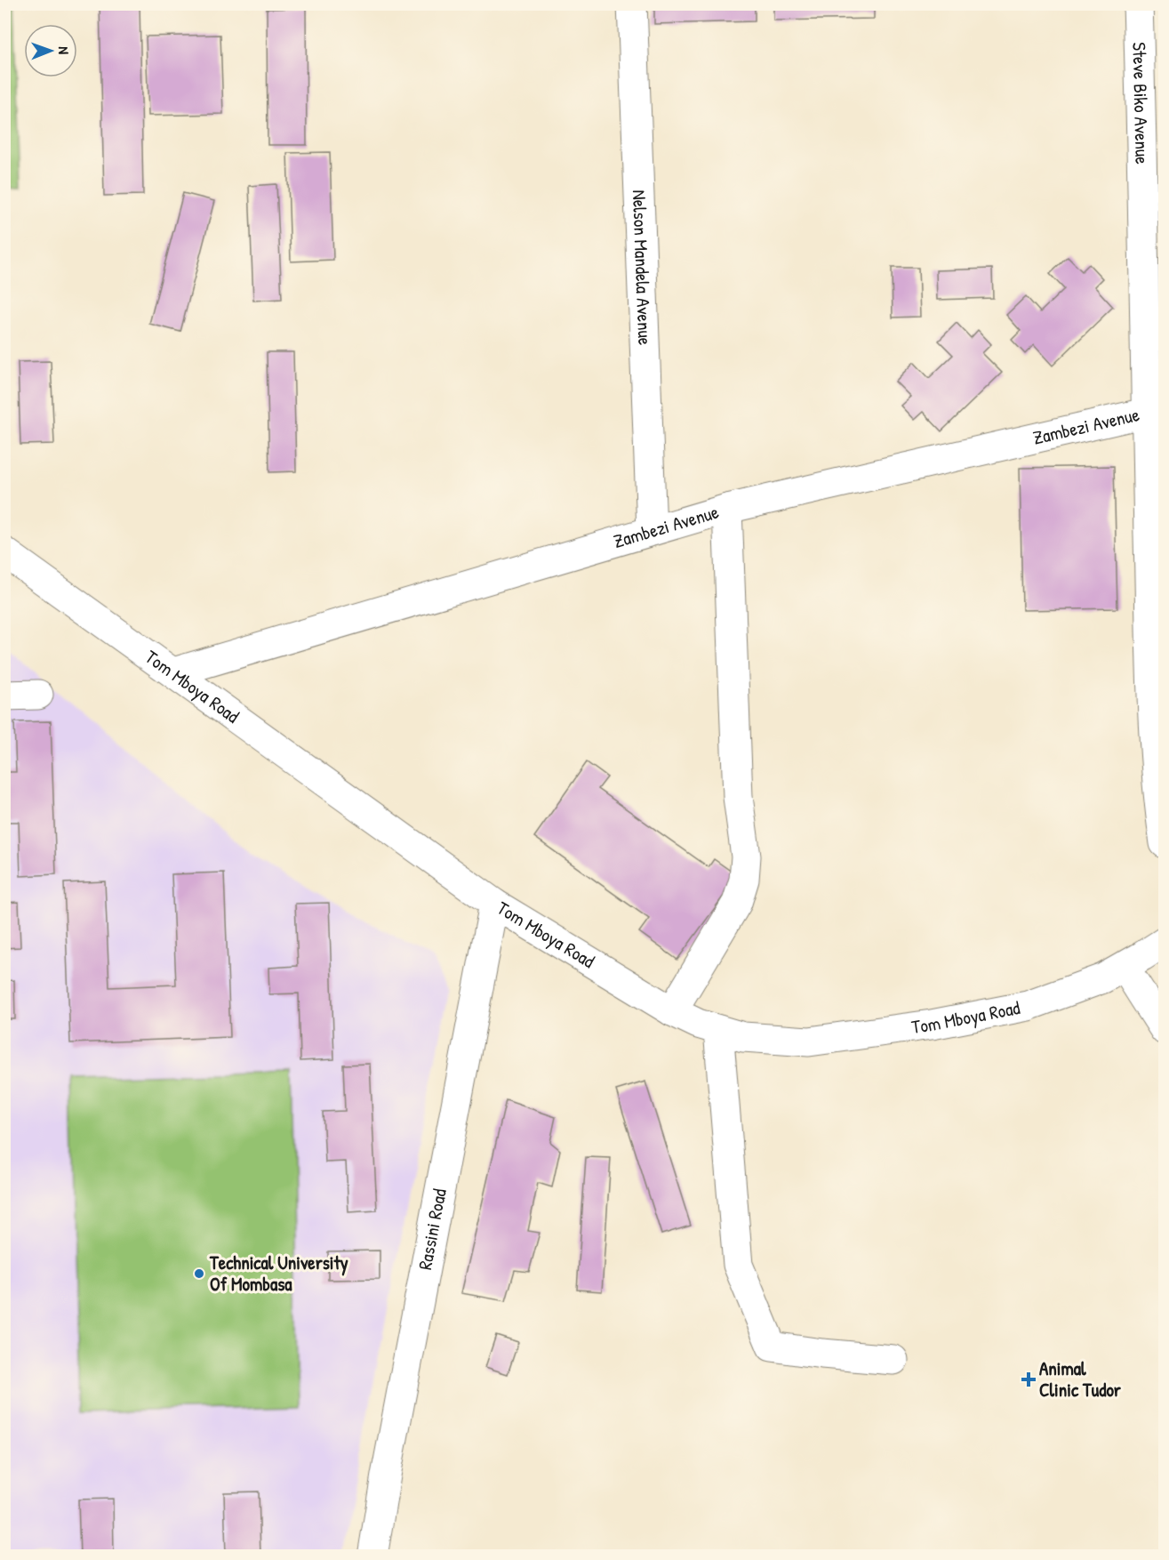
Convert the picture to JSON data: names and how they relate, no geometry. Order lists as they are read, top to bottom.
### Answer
{
  "streets": {
    "street": [
      "Steve Biko Avenue",
      "Nelson Mandela Avenue",
      "Zambezi Avenue",
      "Tom Mboya Road",
      "Rassini Road"
    ]
  },
  "crossings": [
    ["Steve Biko Avenue", "Zambezi Avenue"],
    ["Nelson Mandela Avenue", "Zambezi Avenue"],
    ["Zambezi Avenue", "Tom Mboya Road"],
    ["Tom Mboya Road", "Rassini Road"]
  ],
  "places": {
    "other": ["Technical University Of Mombasa"],
    "health": ["Animal Clinic Tudor"]
  },
  "north": "right"
}
